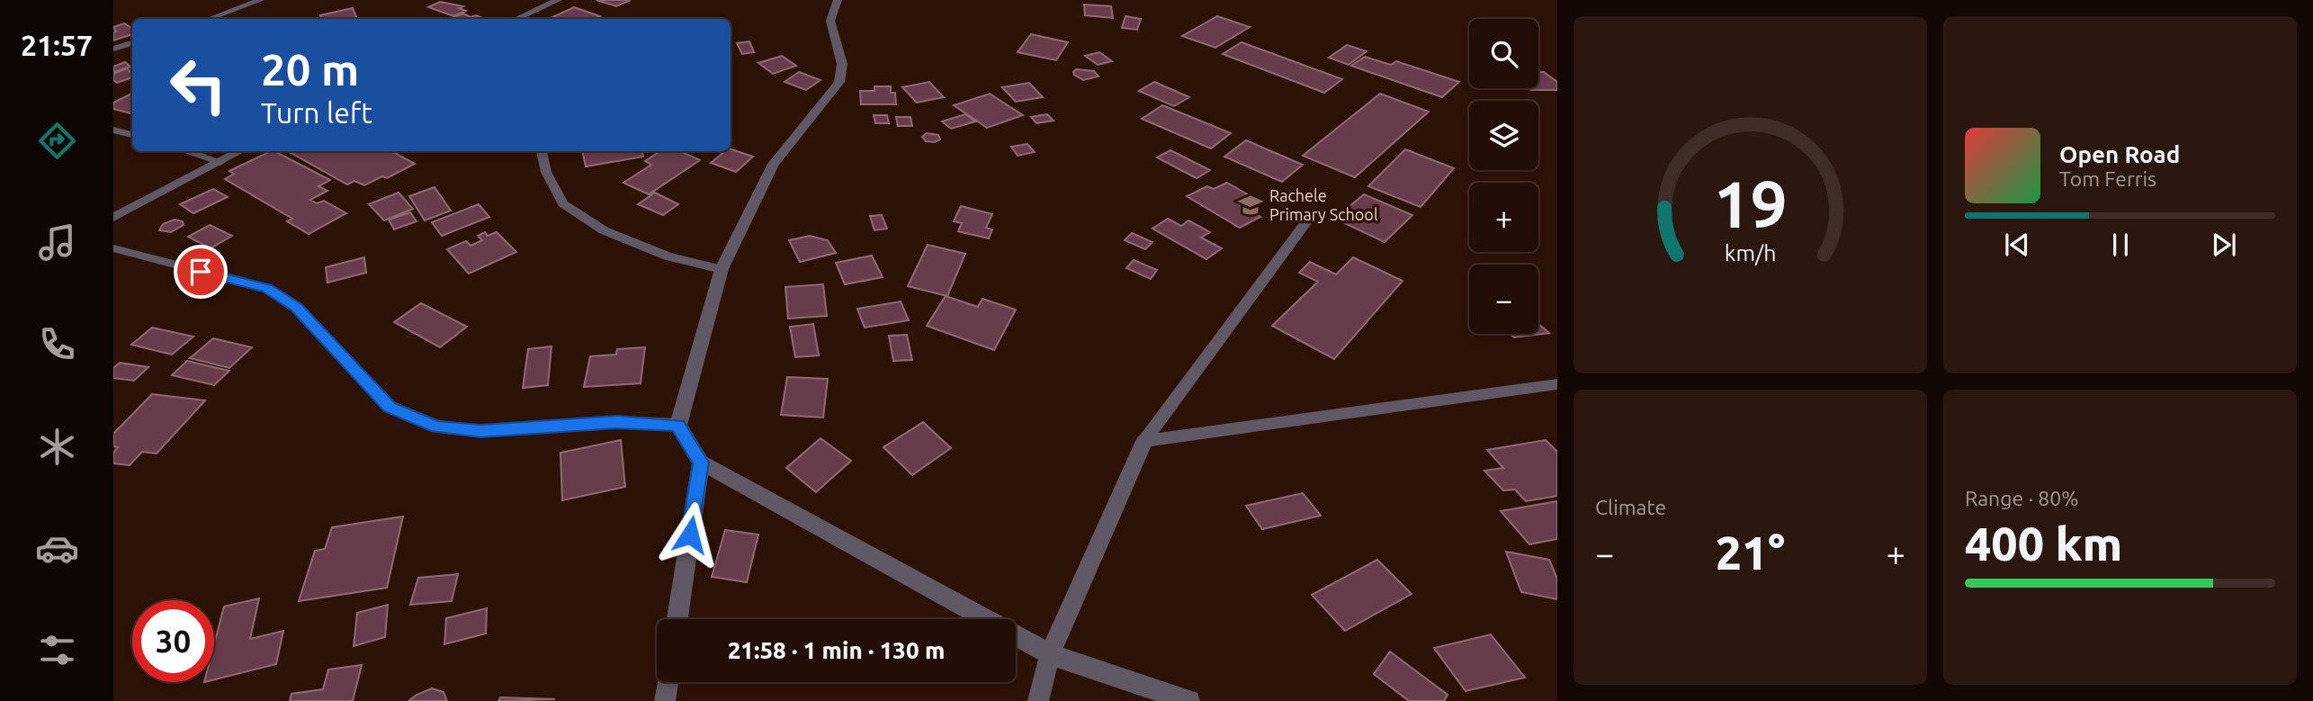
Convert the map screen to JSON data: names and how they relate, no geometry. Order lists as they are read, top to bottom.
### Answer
{
  "places": {
    "school or university": ["Rachele Primary School"]
  },
  "page": {
    "tabs": "21:57",
    "map_buttons": ["+", "−"],
    "turn": ["20 m", "Turn left"],
    "song": ["Open Road", "Tom Ferris"],
    "tile": [
      "Climate",
      ["Range · 80%", "400 km"]
    ],
    "heat": ["−", "21°", "+"],
    "limit": "30",
    "trip": "21:58 · 1 min · 130 m",
    "gauge": ["19", "km/h"]
  }
}
